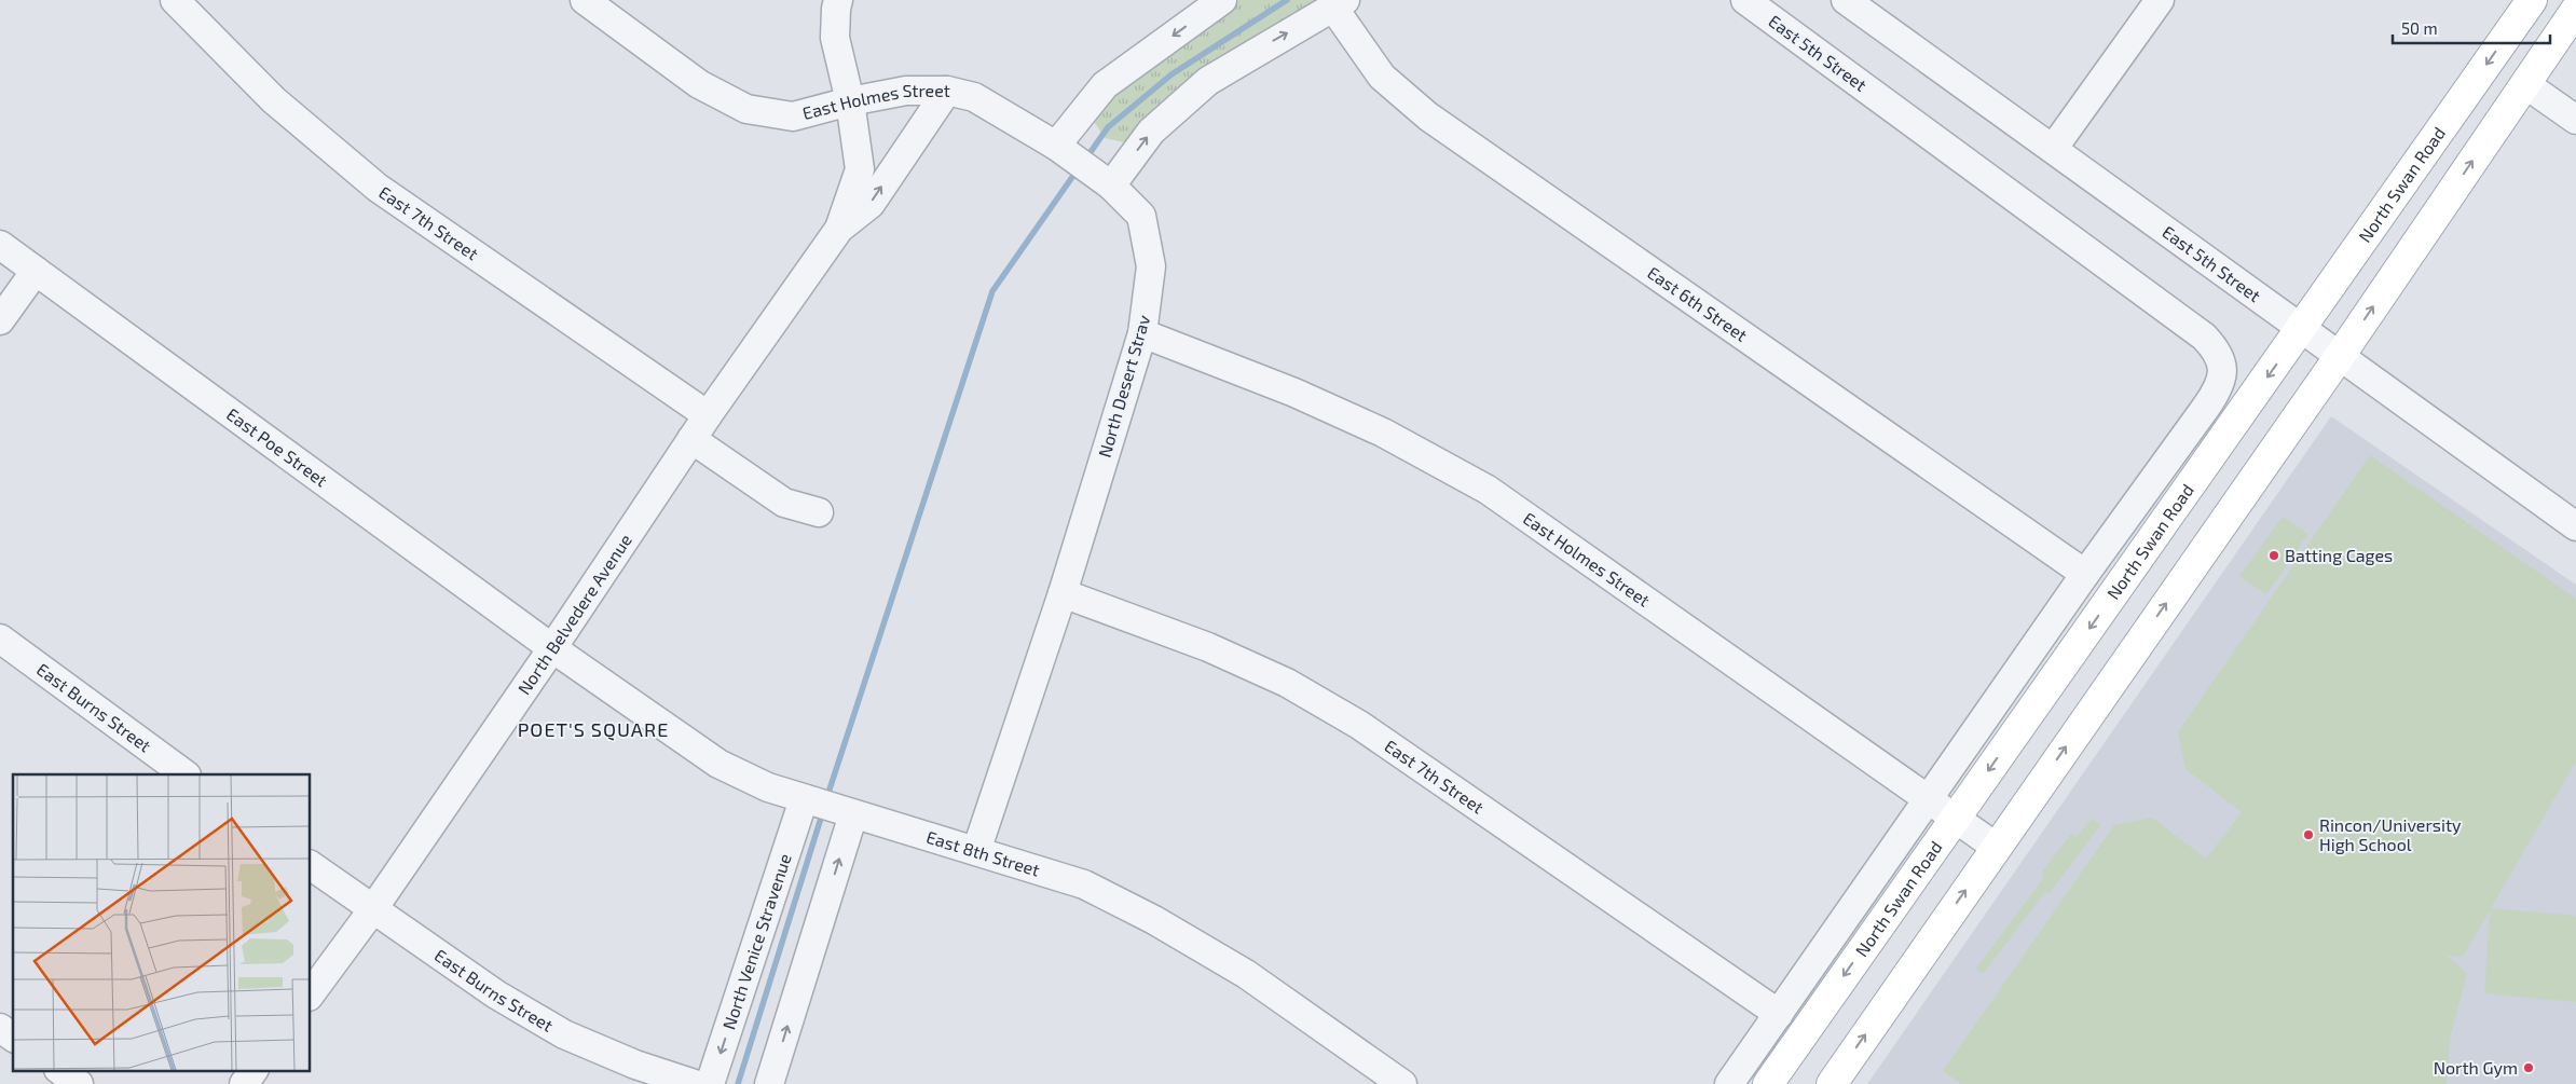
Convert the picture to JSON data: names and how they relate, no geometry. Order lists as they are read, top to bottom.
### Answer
{
  "streets": {
    "main road": ["North Swan Road"],
    "street": [
      "East 5th Street",
      "East Holmes Street",
      "East 7th Street",
      "East 6th Street",
      "North Desert Strav",
      "East Poe Street",
      "North Belvedere Avenue",
      "East Burns Street",
      "East 8th Street",
      "North Venice Stravenue"
    ]
  },
  "crossings": [
    ["East 5th Street", "North Swan Road"],
    ["East Holmes Street", "North Swan Road"],
    ["East Holmes Street", "North Desert Strav"],
    ["East Holmes Street", "North Belvedere Avenue"],
    ["North Swan Road", "East 7th Street"],
    ["North Swan Road", "East 6th Street"],
    ["East 7th Street", "North Desert Strav"],
    ["East 7th Street", "North Belvedere Avenue"],
    ["North Desert Strav", "East 8th Street"],
    ["East Poe Street", "North Belvedere Avenue"],
    ["East Poe Street", "East 8th Street"],
    ["North Belvedere Avenue", "East Burns Street"],
    ["North Belvedere Avenue", "East 8th Street"],
    ["East 8th Street", "North Venice Stravenue"]
  ],
  "districts": ["POET'S SQUARE"],
  "places": ["Batting Cages", "Rincon/University High School", "North Gym"],
  "scale_bar": "50 m"
}
